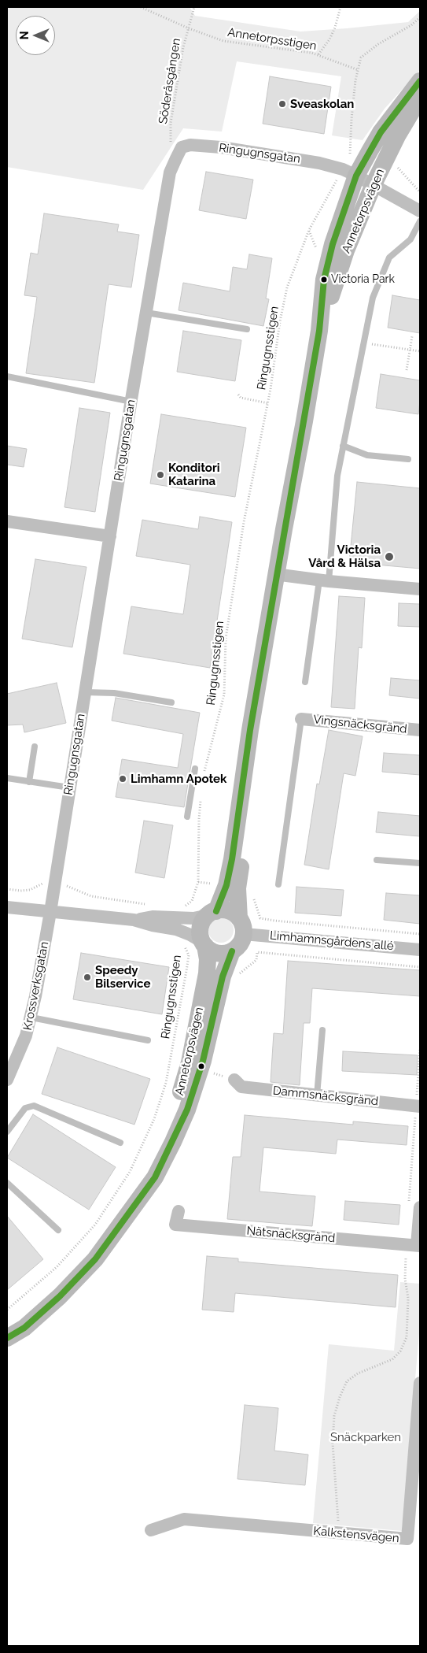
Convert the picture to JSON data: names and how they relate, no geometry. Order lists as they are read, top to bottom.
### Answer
{
  "streets": {
    "main road": ["Annetorpsvägen"],
    "street": [
      "Ringugnsgatan",
      "Vingsnäcksgränd",
      "Limhamnsgårdens allé",
      "Krossverksgatan",
      "Dammsnäcksgränd",
      "Nätsnäcksgränd",
      "Kalkstensvägen"
    ],
    "path": ["Annetorpsstigen", "Söderåsgången", "Ringugnsstigen"]
  },
  "crossings": [
    ["Annetorpsstigen", "Söderåsgången"],
    ["Annetorpsstigen", "Ringugnsstigen"],
    ["Söderåsgången", "Ringugnsgatan"],
    ["Ringugnsgatan", "Annetorpsvägen"],
    ["Ringugnsgatan", "Ringugnsstigen"],
    ["Ringugnsgatan", "Krossverksgatan"],
    ["Annetorpsvägen", "Ringugnsstigen"],
    ["Annetorpsvägen", "Limhamnsgårdens allé"]
  ],
  "parks": ["Snäckparken"],
  "places": [
    "Sveaskolan",
    "Victoria Park",
    "Konditori Katarina",
    "Victoria Vård & Hälsa",
    "Limhamn Apotek",
    "Speedy Bilservice"
  ],
  "north": "left"
}
